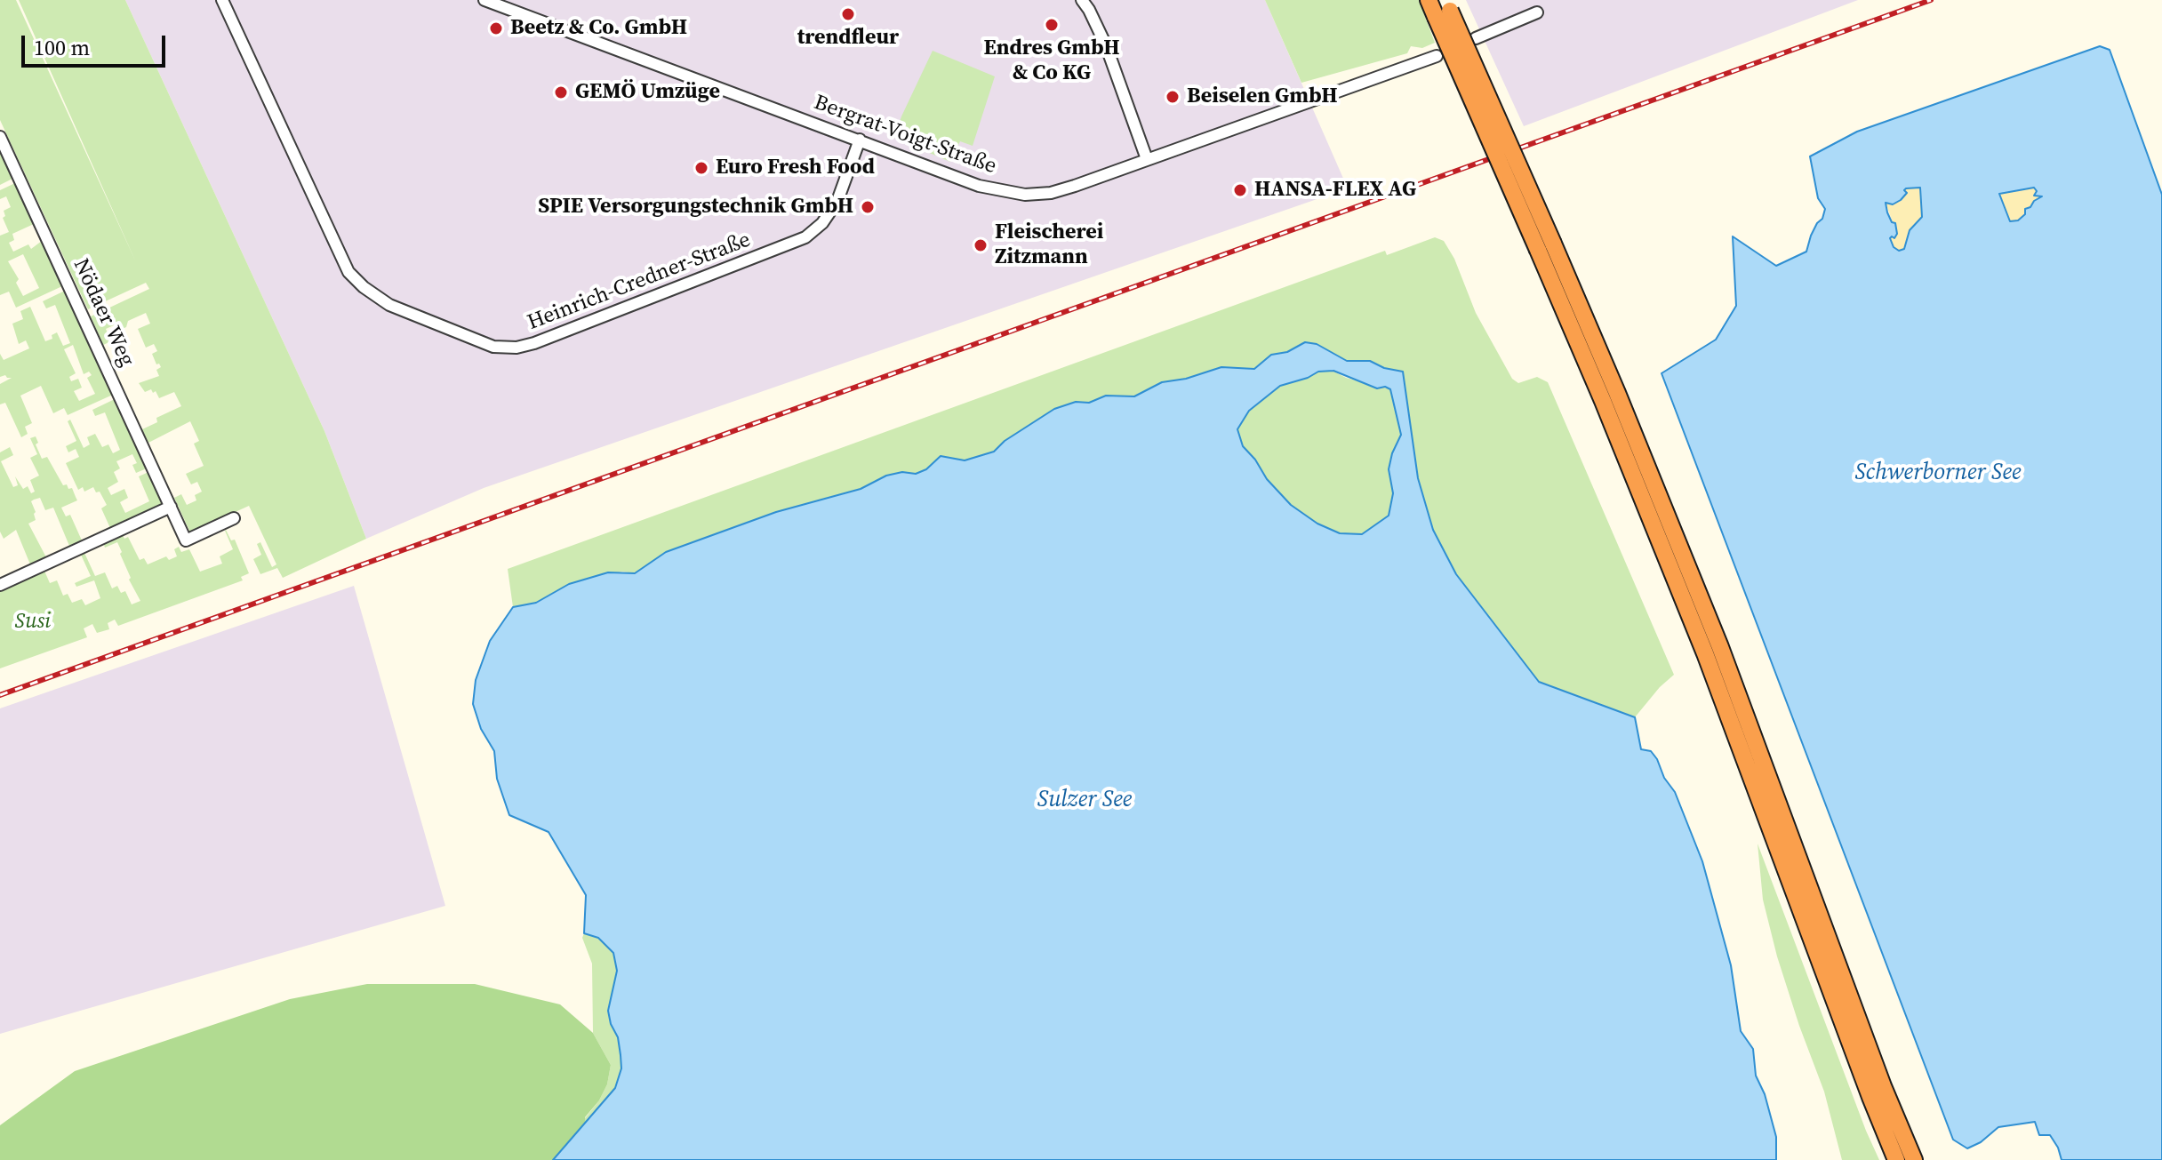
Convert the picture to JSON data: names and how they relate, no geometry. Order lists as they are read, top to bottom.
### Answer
{
  "streets": {
    "street": ["Bergrat-Voigt-Straße", "Heinrich-Credner-Straße", "Nödaer Weg"]
  },
  "crossings": [
    ["Bergrat-Voigt-Straße", "Heinrich-Credner-Straße"]
  ],
  "water": ["Schwerborner See", "Sulzer See"],
  "parks": ["Susi"],
  "places": [
    "trendfleur",
    "Endres GmbH & Co KG",
    "Beetz & Co. GmbH",
    "GEMÖ Umzüge",
    "Beiselen GmbH",
    "Euro Fresh Food",
    "HANSA-FLEX AG",
    "SPIE Versorgungstechnik GmbH",
    "Fleischerei Zitzmann"
  ],
  "scale_bar": "100 m"
}
